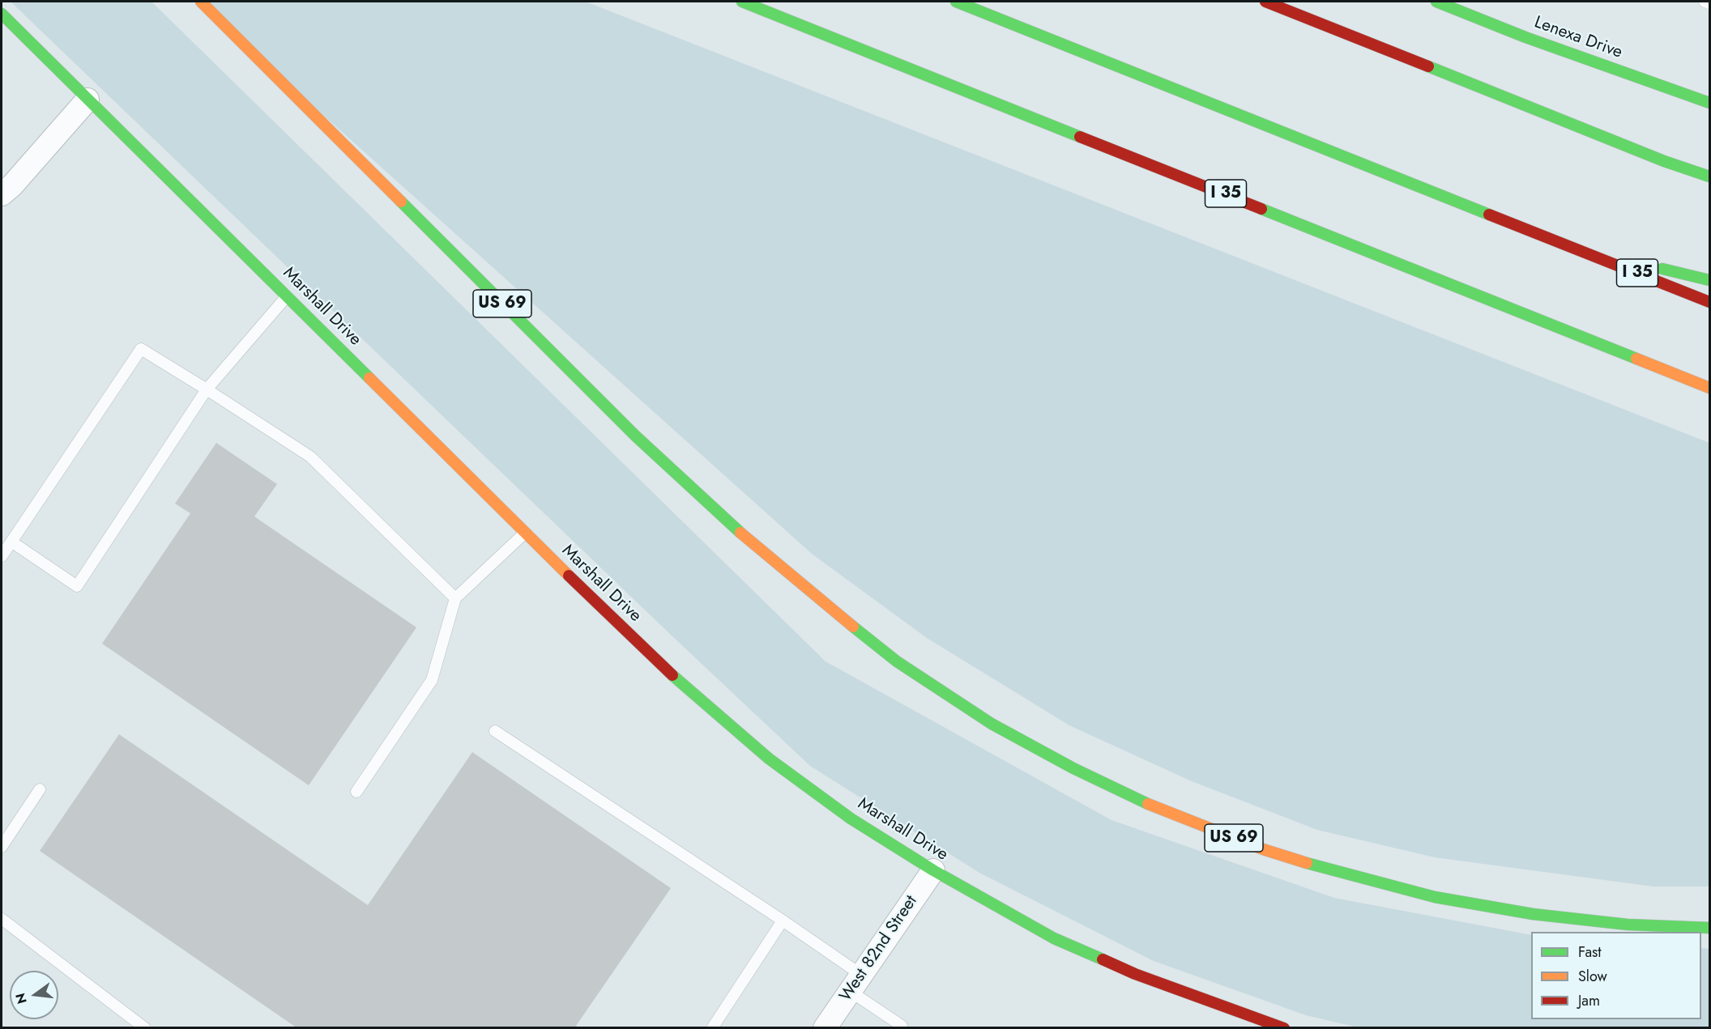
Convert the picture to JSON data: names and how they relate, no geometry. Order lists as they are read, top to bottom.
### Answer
{
  "streets": {
    "main road": [
      "Lenexa Drive",
      "I 35",
      "US 69",
      "Marshall Drive"
    ],
    "street": ["West 82nd Street"]
  },
  "crossings": [
    ["Marshall Drive", "West 82nd Street"]
  ],
  "legend": ["Fast", "Slow", "Jam"],
  "north": "left"
}
